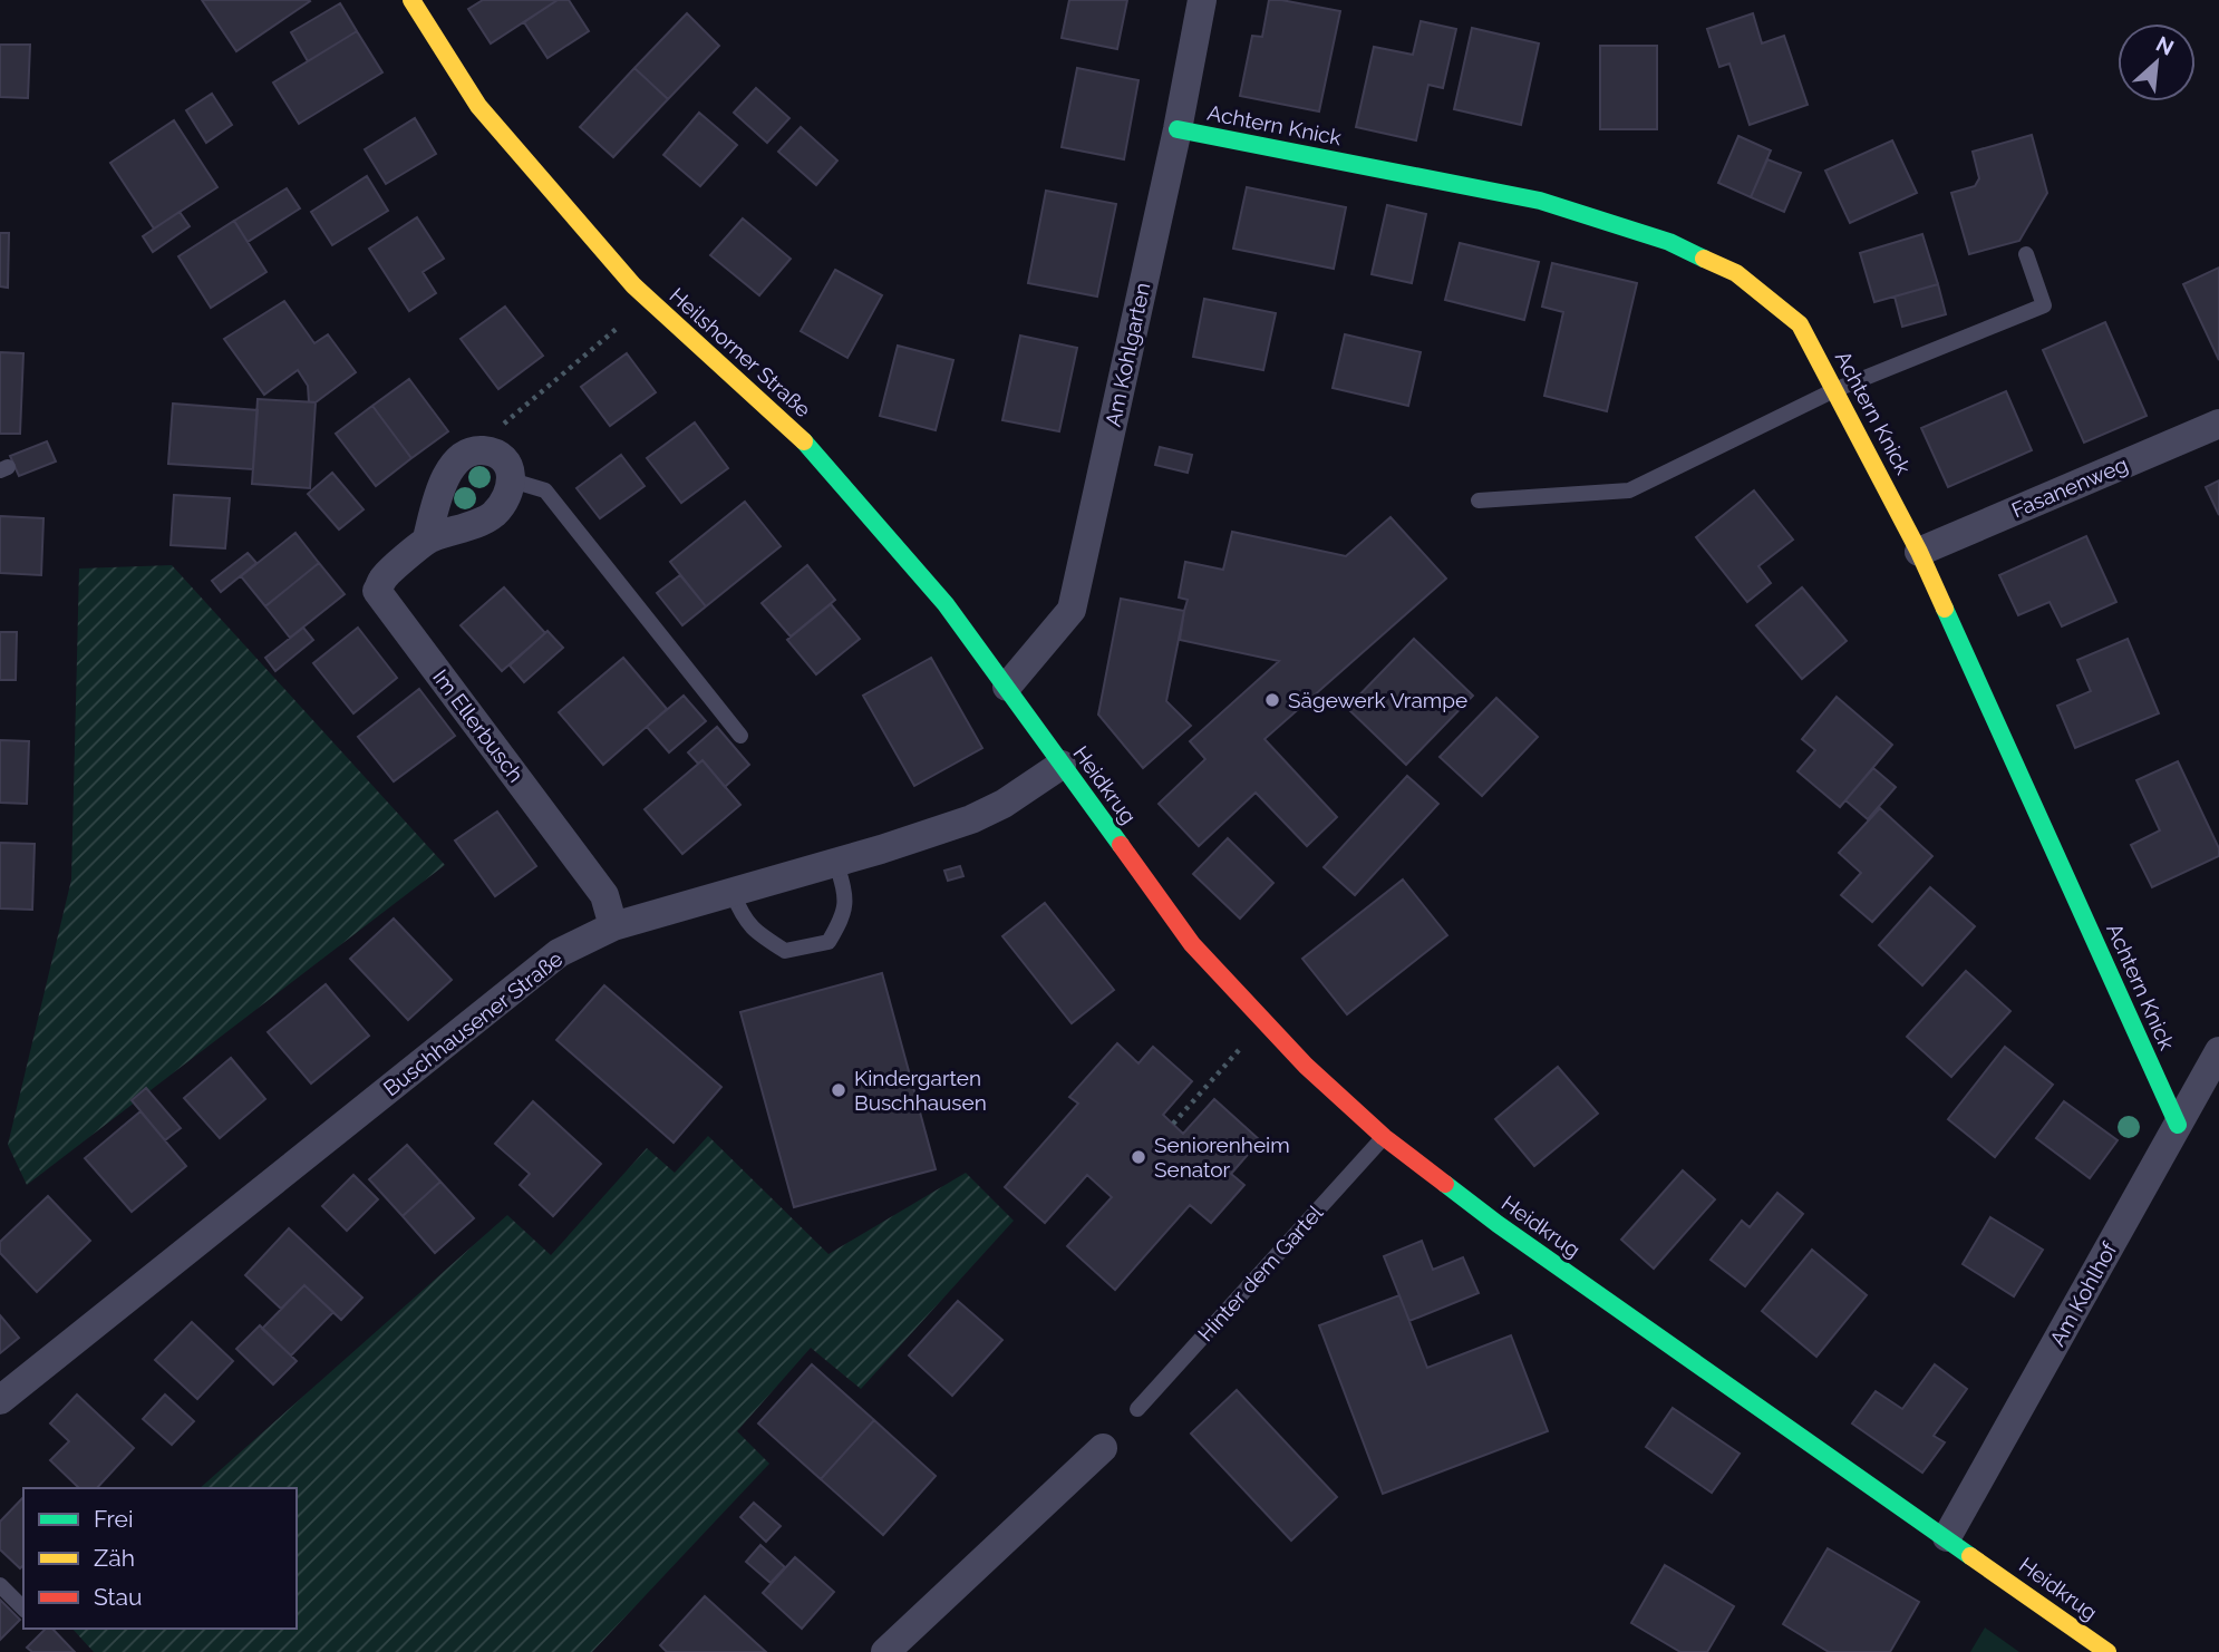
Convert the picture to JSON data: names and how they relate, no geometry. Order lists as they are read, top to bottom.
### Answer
{
  "streets": {
    "main road": ["Achtern Knick", "Heilshorner Straße", "Heidkrug"],
    "street": [
      "Am Kohlgarten",
      "Fasanenweg",
      "Im Ellerbusch",
      "Buschhausener Straße",
      "Am Kohlhof"
    ],
    "lane": ["Hinter dem Gartel"]
  },
  "crossings": [
    ["Achtern Knick", "Am Kohlgarten"],
    ["Achtern Knick", "Fasanenweg"],
    ["Achtern Knick", "Am Kohlhof"],
    ["Heilshorner Straße", "Am Kohlgarten"],
    ["Heilshorner Straße", "Heidkrug"],
    ["Im Ellerbusch", "Buschhausener Straße"],
    ["Heidkrug", "Buschhausener Straße"],
    ["Heidkrug", "Hinter dem Gartel"],
    ["Heidkrug", "Am Kohlhof"]
  ],
  "places": ["Sägewerk Vrampe", "Kindergarten Buschhausen", "Seniorenheim Senator"],
  "legend": ["Frei", "Zäh", "Stau"],
  "north": "top right"
}
